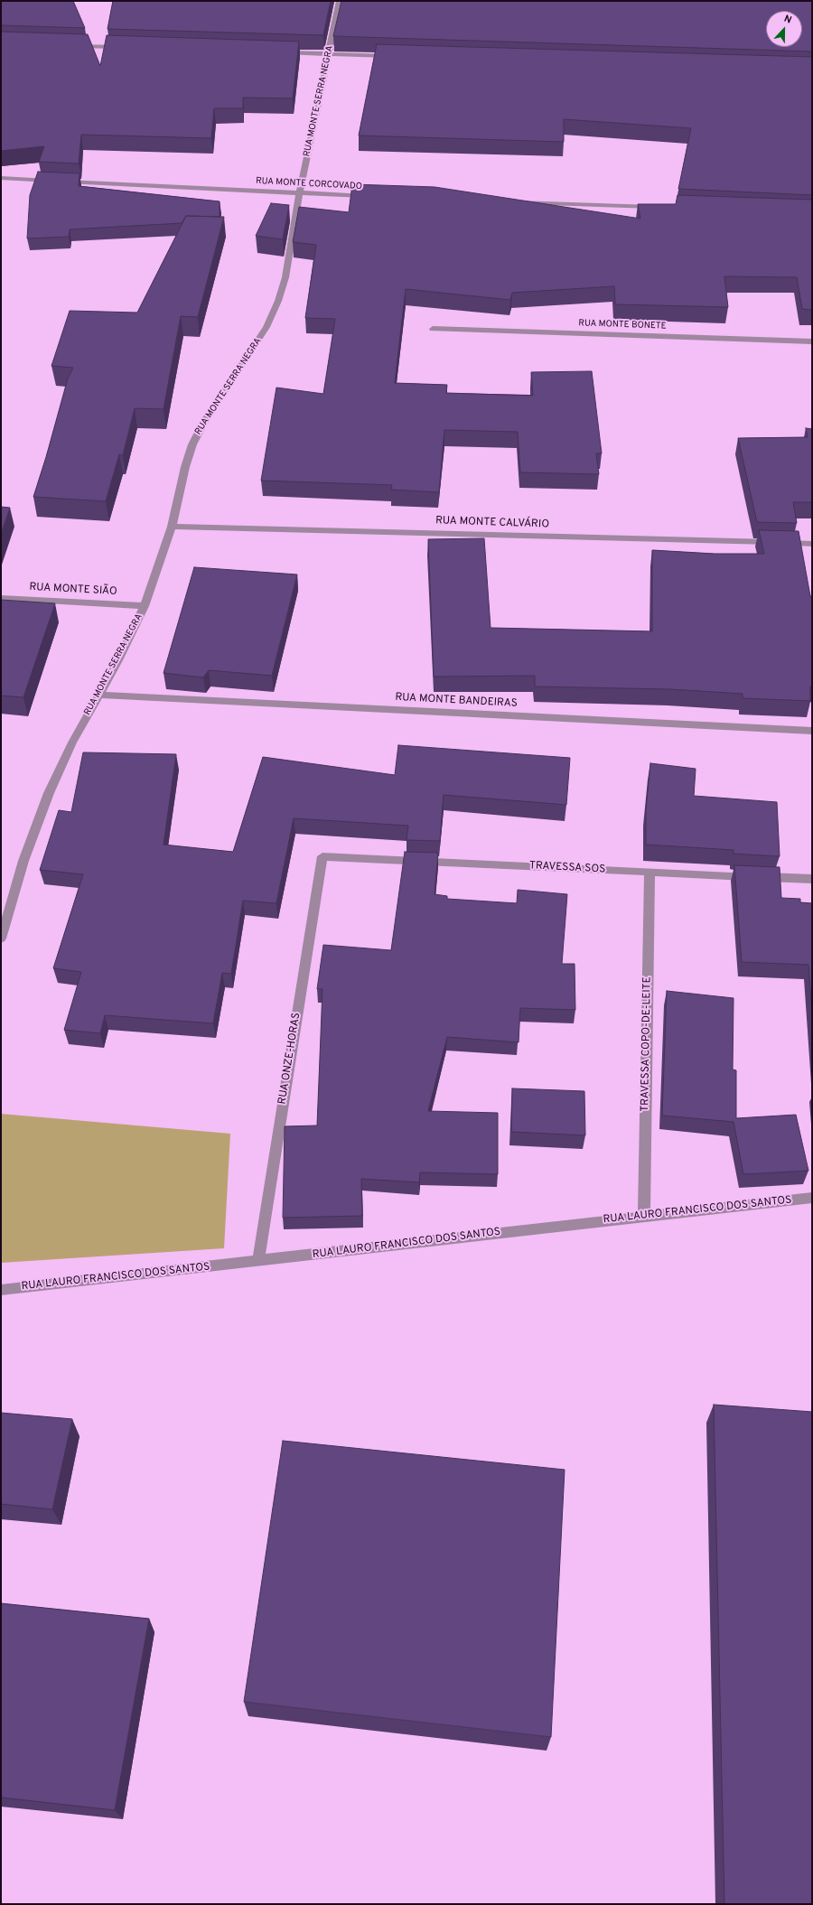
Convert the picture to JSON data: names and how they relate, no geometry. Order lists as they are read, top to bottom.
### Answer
{
  "streets": {
    "street": [
      "RUA MONTE SERRA NEGRA",
      "RUA MONTE CORCOVADO",
      "RUA MONTE BONETE",
      "RUA MONTE CALVÁRIO",
      "RUA MONTE SIÃO",
      "RUA MONTE BANDEIRAS",
      "TRAVESSA SOS",
      "TRAVESSA COPO-DE-LEITE",
      "RUA ONZE-HORAS",
      "RUA LAURO FRANCISCO DOS SANTOS"
    ]
  },
  "crossings": [
    ["RUA MONTE SERRA NEGRA", "RUA MONTE CORCOVADO"],
    ["RUA MONTE SERRA NEGRA", "RUA MONTE CALVÁRIO"],
    ["RUA MONTE SERRA NEGRA", "RUA MONTE SIÃO"],
    ["RUA MONTE SERRA NEGRA", "RUA MONTE BANDEIRAS"],
    ["TRAVESSA SOS", "TRAVESSA COPO-DE-LEITE"],
    ["TRAVESSA SOS", "RUA ONZE-HORAS"],
    ["TRAVESSA COPO-DE-LEITE", "RUA LAURO FRANCISCO DOS SANTOS"],
    ["RUA ONZE-HORAS", "RUA LAURO FRANCISCO DOS SANTOS"]
  ],
  "north": "top"
}
